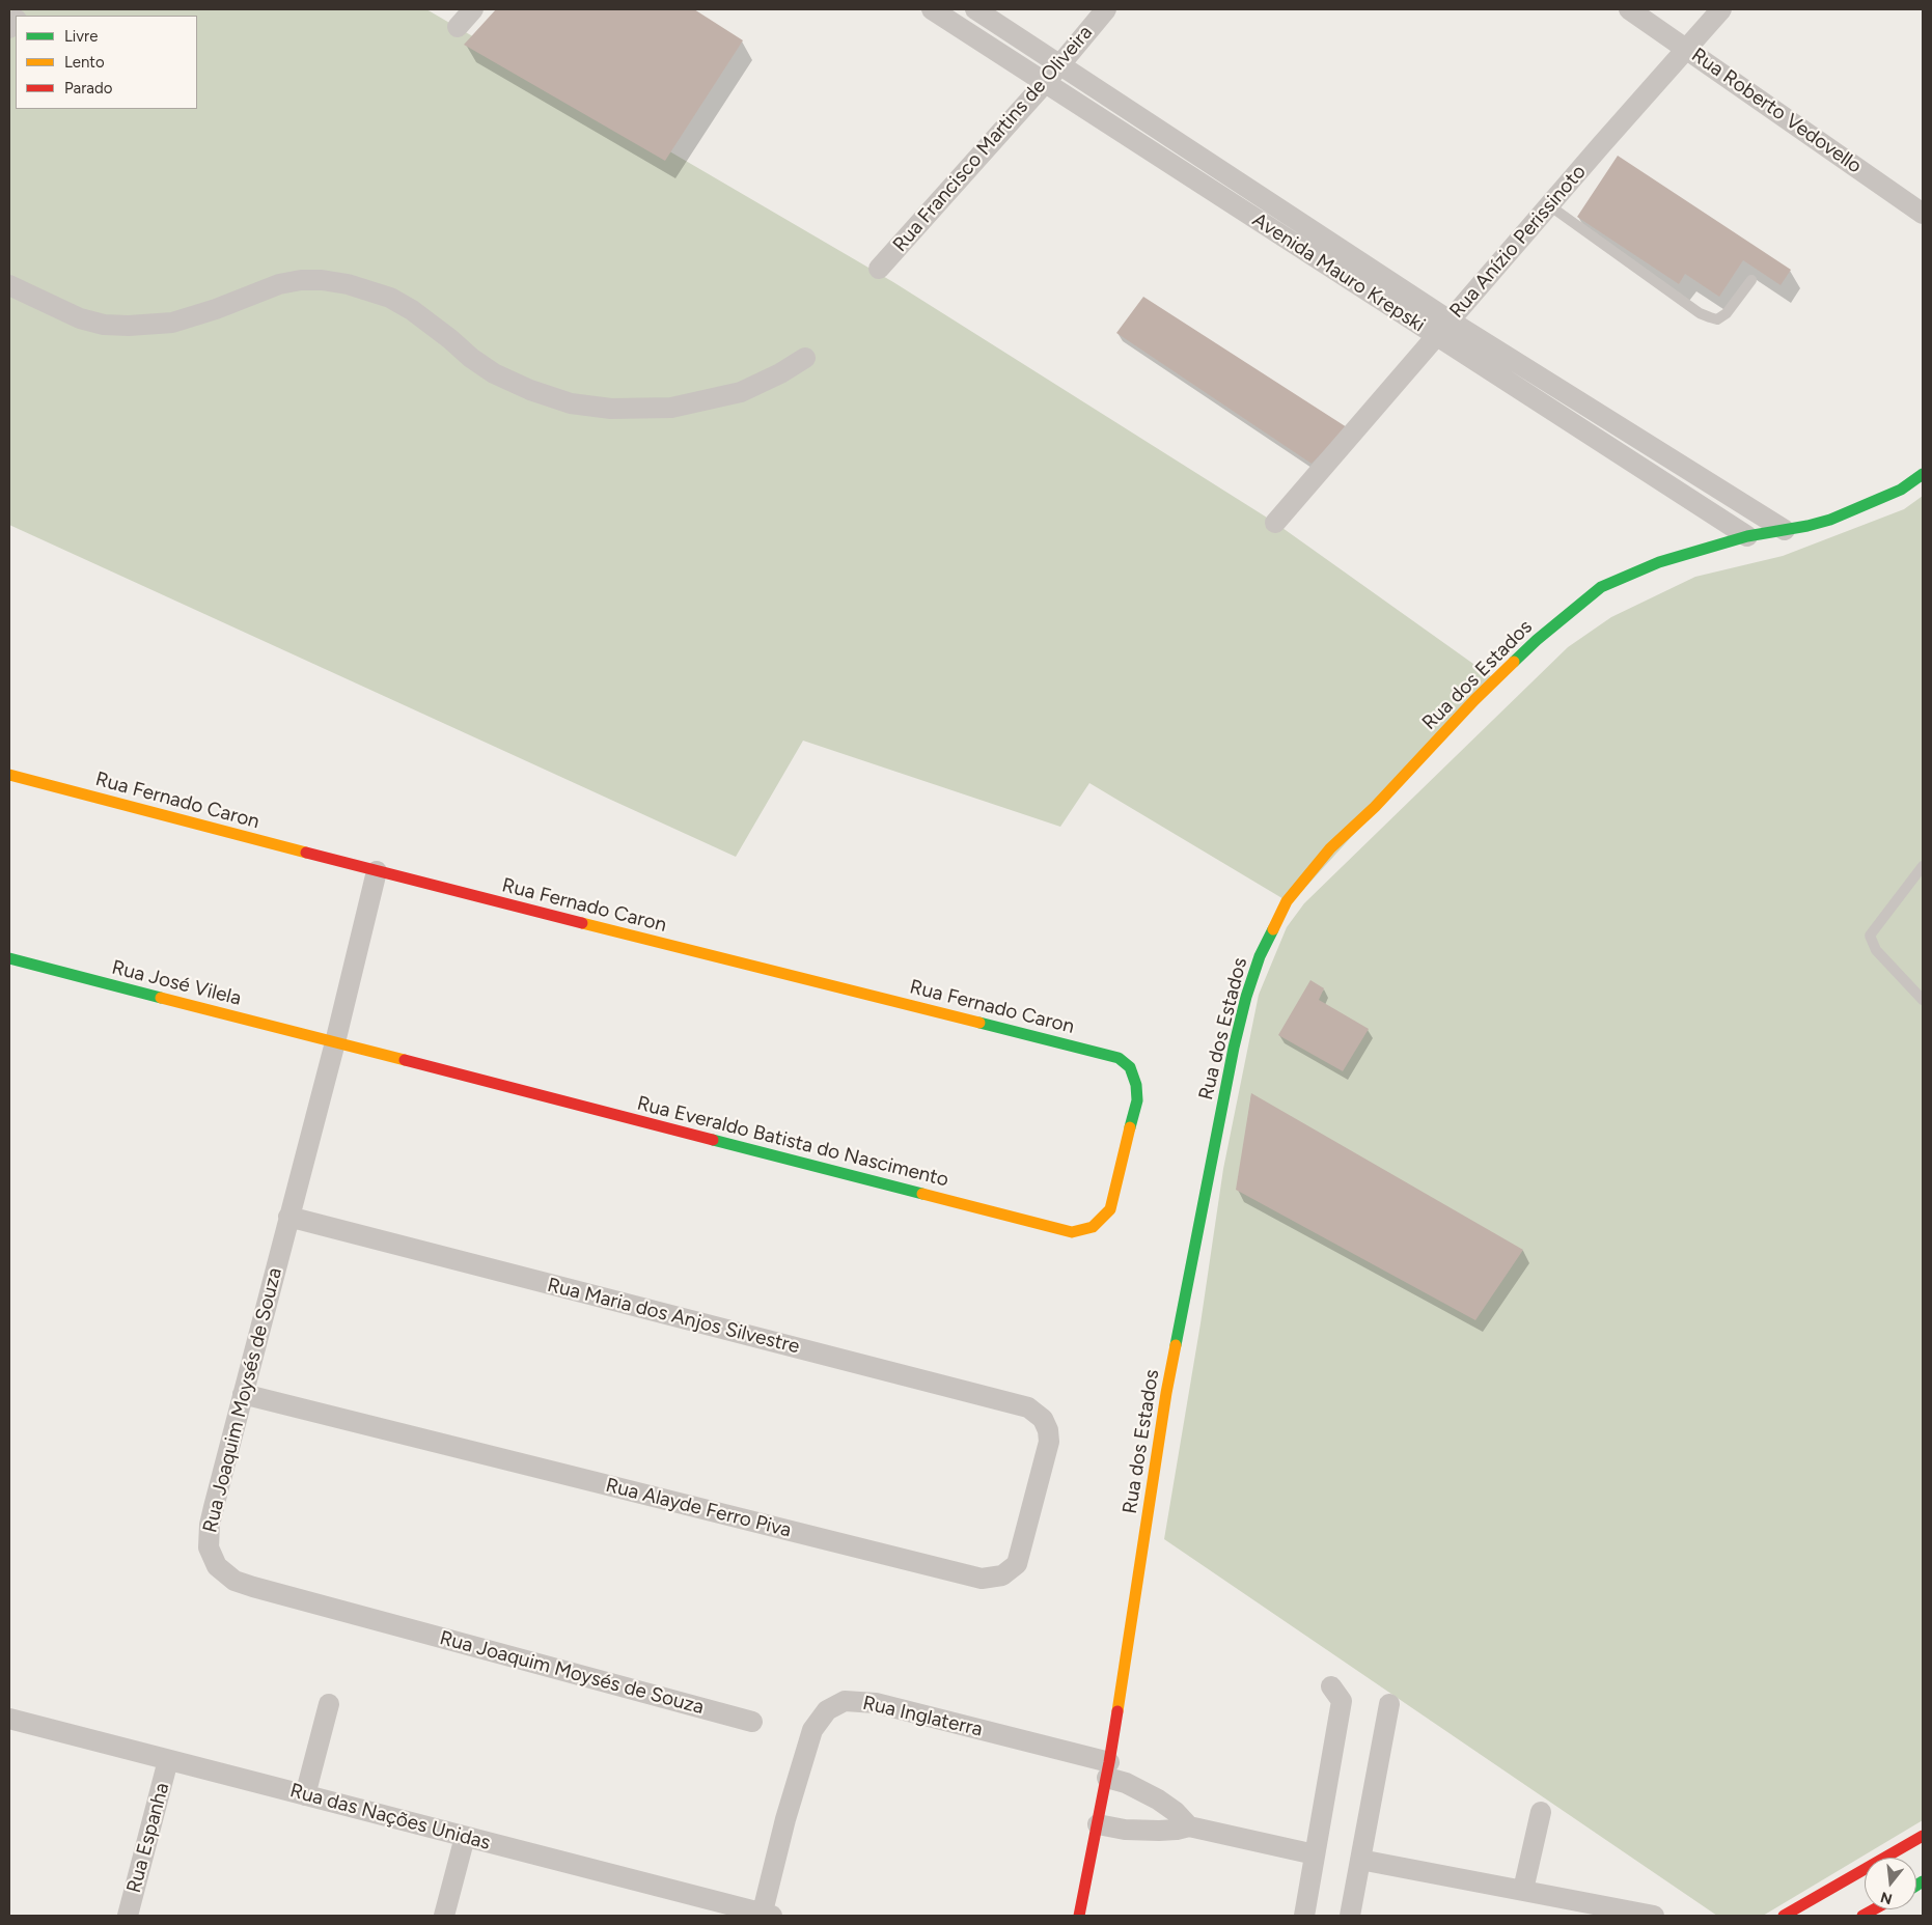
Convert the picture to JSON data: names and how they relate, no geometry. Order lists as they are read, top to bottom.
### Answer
{
  "streets": {
    "street": [
      "Rua Roberto Vedovello",
      "Rua Francisco Martins de Oliveira",
      "Rua Anízio Perissinoto",
      "Avenida Mauro Krepski",
      "Rua dos Estados",
      "Rua Fernado Caron",
      "Rua José Vilela",
      "Rua Everaldo Batista do Nascimento",
      "Rua Maria dos Anjos Silvestre",
      "Rua Joaquim Moysés de Souza",
      "Rua Alayde Ferro Piva",
      "Rua Inglaterra",
      "Rua das Nações Unidas",
      "Rua Espanha"
    ]
  },
  "crossings": [
    ["Rua Roberto Vedovello", "Rua Anízio Perissinoto"],
    ["Rua Francisco Martins de Oliveira", "Avenida Mauro Krepski"],
    ["Rua Anízio Perissinoto", "Avenida Mauro Krepski"],
    ["Avenida Mauro Krepski", "Rua dos Estados"],
    ["Rua dos Estados", "Rua Inglaterra"],
    ["Rua Fernado Caron", "Rua Everaldo Batista do Nascimento"],
    ["Rua Fernado Caron", "Rua Joaquim Moysés de Souza"],
    ["Rua José Vilela", "Rua Everaldo Batista do Nascimento"],
    ["Rua José Vilela", "Rua Joaquim Moysés de Souza"],
    ["Rua Everaldo Batista do Nascimento", "Rua Joaquim Moysés de Souza"],
    ["Rua Maria dos Anjos Silvestre", "Rua Joaquim Moysés de Souza"],
    ["Rua Maria dos Anjos Silvestre", "Rua Alayde Ferro Piva"],
    ["Rua Joaquim Moysés de Souza", "Rua Alayde Ferro Piva"],
    ["Rua Inglaterra", "Rua das Nações Unidas"],
    ["Rua das Nações Unidas", "Rua Espanha"]
  ],
  "legend": ["Livre", "Lento", "Parado"],
  "north": "bottom"
}
